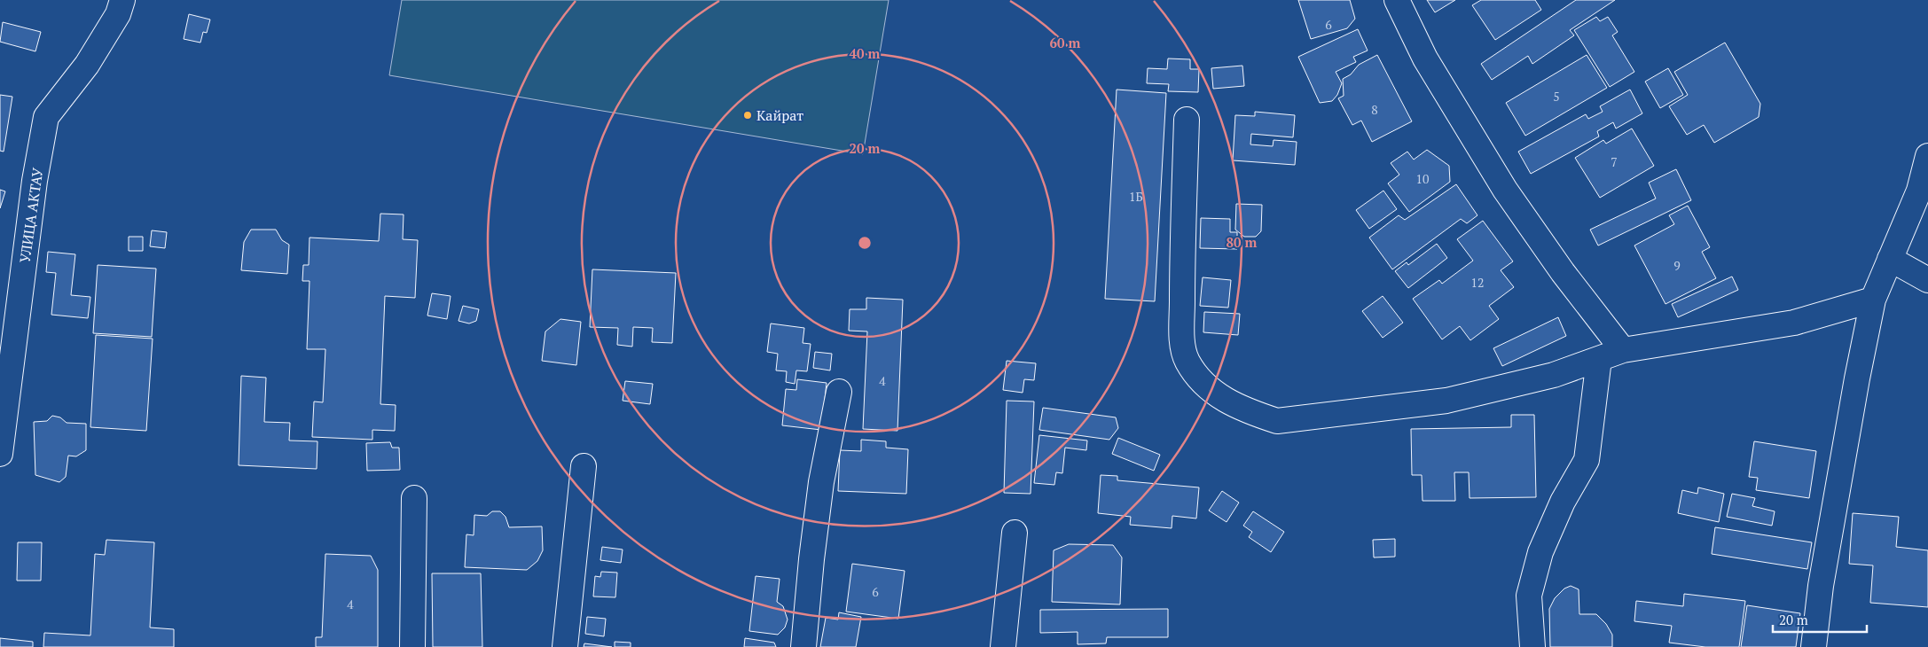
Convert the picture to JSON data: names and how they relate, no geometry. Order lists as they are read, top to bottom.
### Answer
{
  "streets": {
    "street": ["УЛИЦА АКТАУ"]
  },
  "places": ["Кайрат"],
  "house_numbers": [
    "6",
    "5",
    "8",
    "7",
    "10",
    "1Б",
    "9",
    "12",
    "4",
    "6",
    "4"
  ],
  "scale_bar": "20 m",
  "rings": [
    "60 m",
    "40 m",
    "20 m",
    "80 m"
  ]
}
